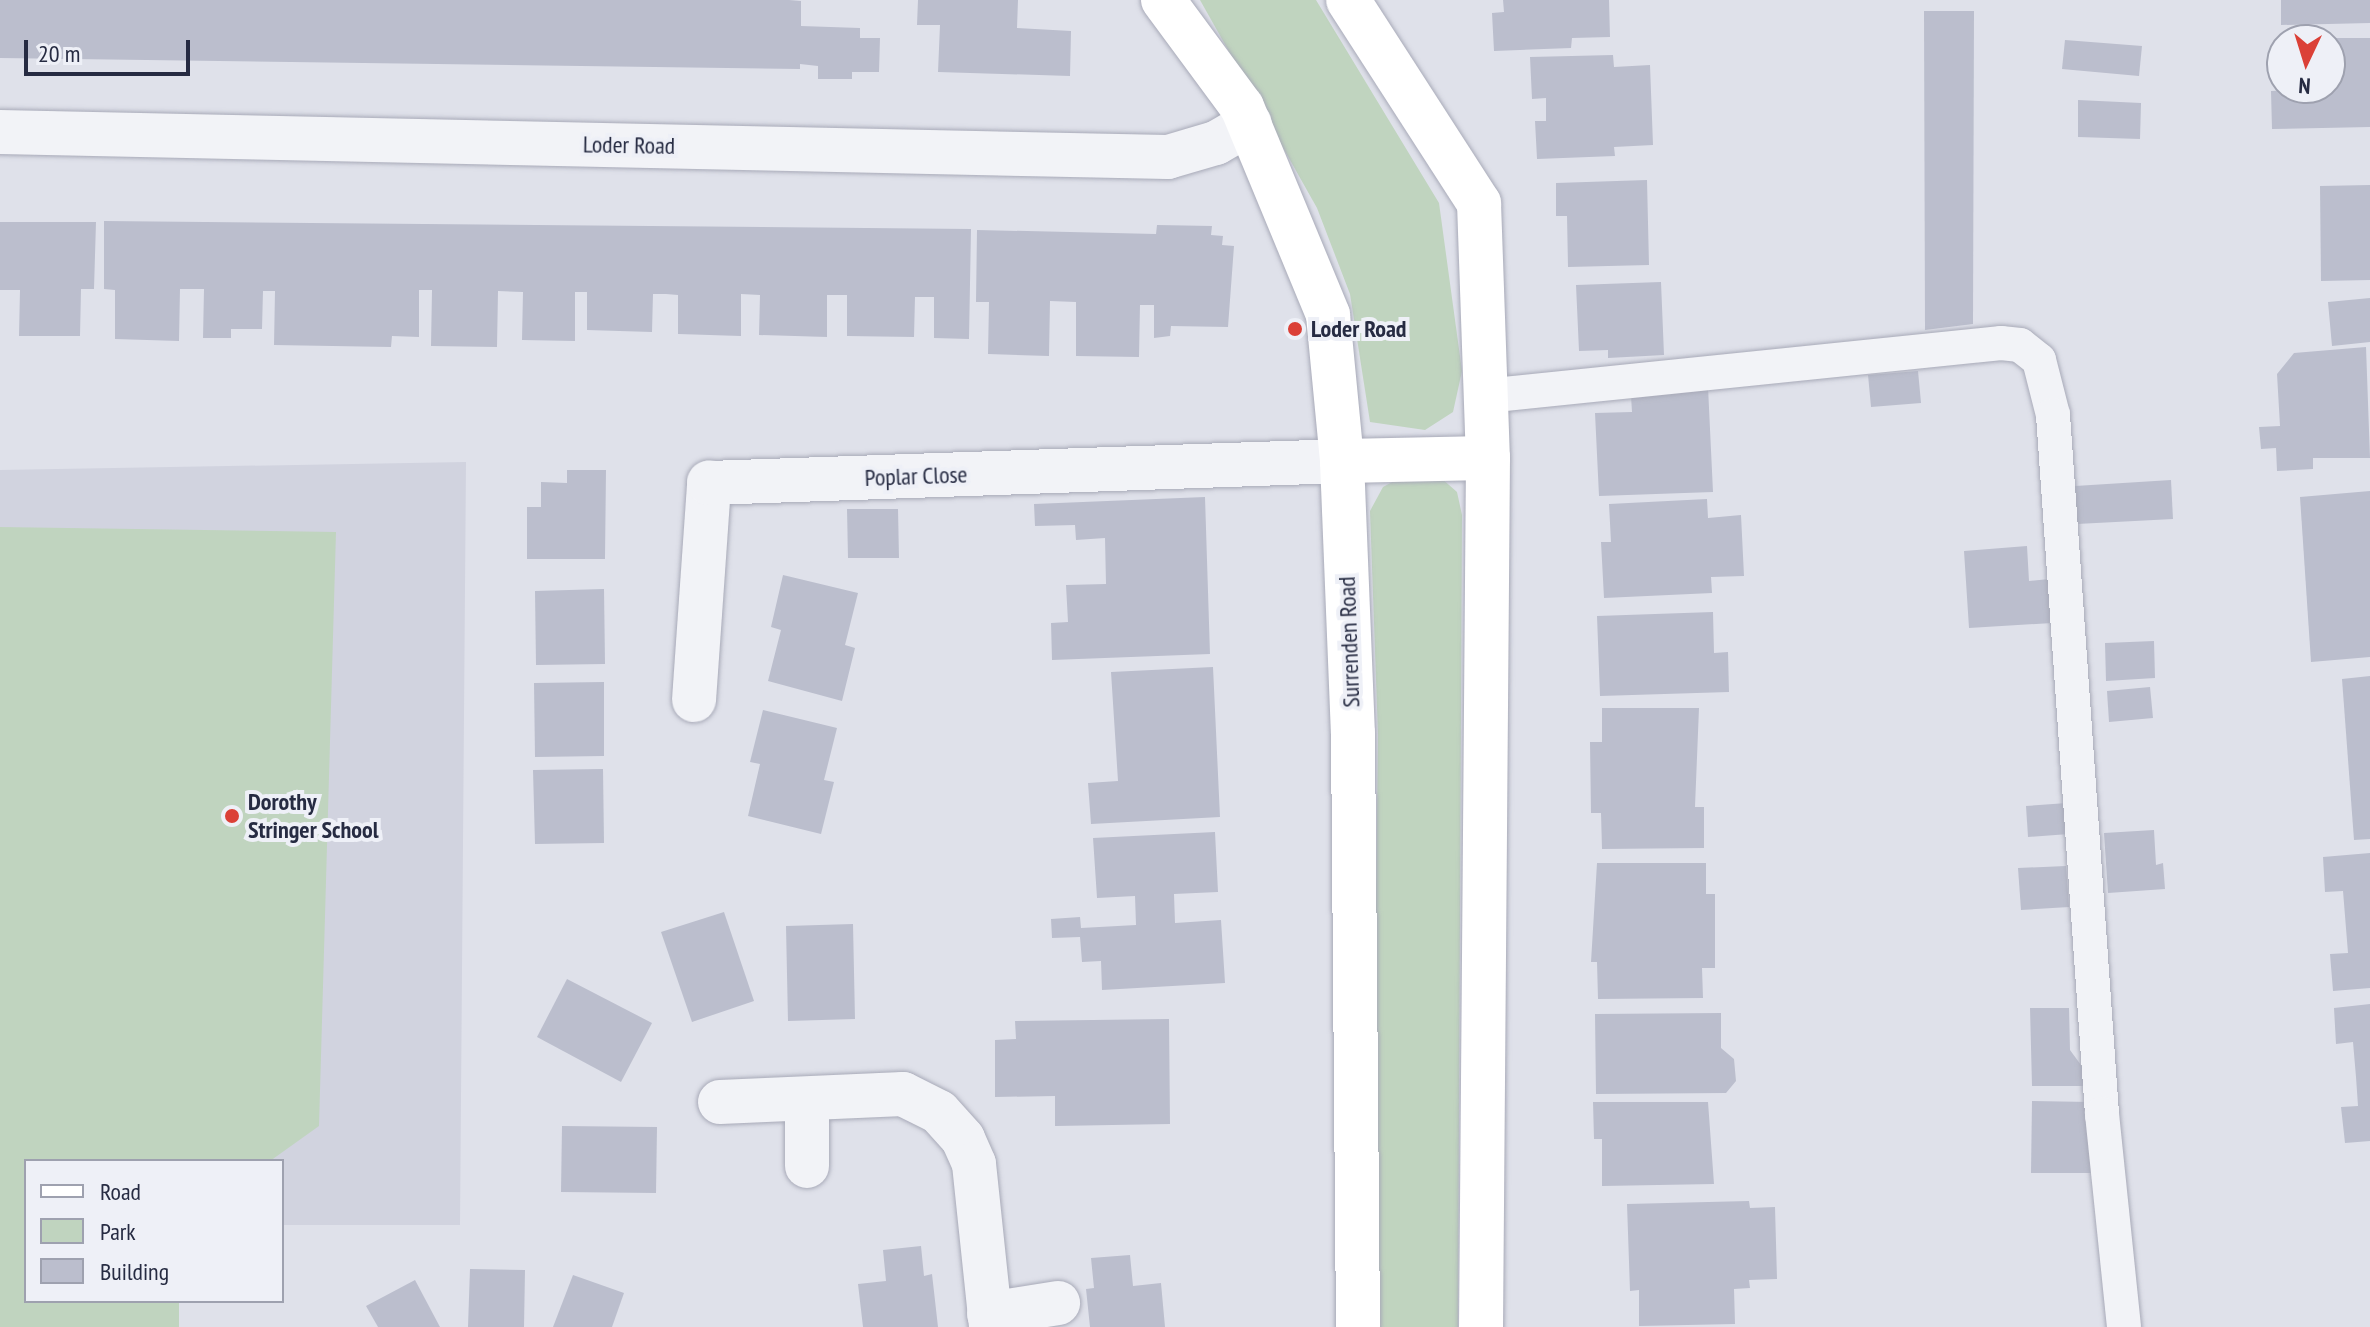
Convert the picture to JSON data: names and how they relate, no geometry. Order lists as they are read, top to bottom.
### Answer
{
  "streets": {
    "street": ["Loder Road", "Poplar Close", "Surrenden Road"]
  },
  "crossings": [
    ["Loder Road", "Surrenden Road"],
    ["Poplar Close", "Surrenden Road"]
  ],
  "places": ["Loder Road", "Dorothy Stringer School"],
  "legend": ["Road", "Park", "Building"],
  "scale_bar": "20 m",
  "north": "bottom"
}
